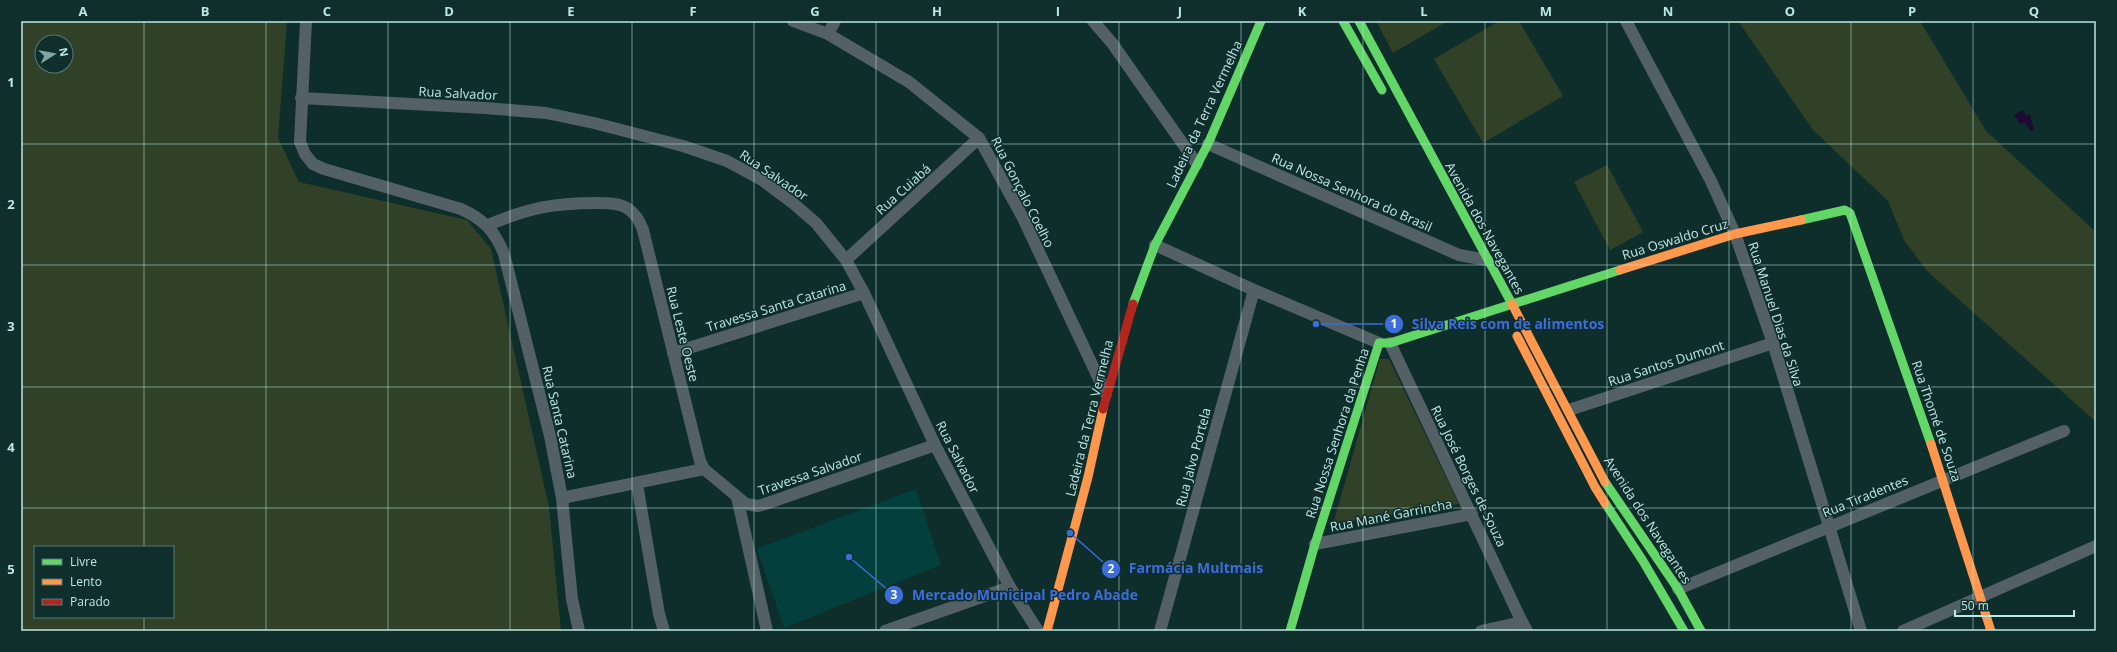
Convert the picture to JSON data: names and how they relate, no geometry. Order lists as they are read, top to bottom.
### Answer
{
  "streets": {
    "main road": [
      "Ladeira da Terra Vermelha",
      "Avenida dos Navegantes",
      "Rua Oswaldo Cruz",
      "Rua Thomé de Souza",
      "Rua Nossa Senhora da Penha"
    ],
    "street": [
      "Rua Salvador",
      "Rua Cuiabá",
      "Rua Gonçalo Coelho",
      "Rua Nossa Senhora do Brasil",
      "Travessa Santa Catarina",
      "Rua Manuel Dias da Silva",
      "Rua Leste Oeste",
      "Rua Santos Dumont",
      "Rua Santa Catarina",
      "Rua Jalvo Portela",
      "Travessa Salvador",
      "Rua José Borges de Souza",
      "Rua Tiradentes",
      "Rua Mané Garrincha"
    ]
  },
  "crossings": [
    ["Rua Salvador", "Rua Cuiabá"],
    ["Rua Salvador", "Travessa Santa Catarina"],
    ["Rua Salvador", "Travessa Salvador"],
    ["Ladeira da Terra Vermelha", "Rua Gonçalo Coelho"],
    ["Ladeira da Terra Vermelha", "Rua Nossa Senhora do Brasil"],
    ["Rua Cuiabá", "Rua Gonçalo Coelho"],
    ["Rua Nossa Senhora do Brasil", "Avenida dos Navegantes"],
    ["Avenida dos Navegantes", "Rua Oswaldo Cruz"],
    ["Avenida dos Navegantes", "Rua Santos Dumont"],
    ["Avenida dos Navegantes", "Rua Tiradentes"],
    ["Rua Oswaldo Cruz", "Rua Manuel Dias da Silva"],
    ["Rua Oswaldo Cruz", "Rua Thomé de Souza"],
    ["Rua Oswaldo Cruz", "Rua Nossa Senhora da Penha"],
    ["Travessa Santa Catarina", "Rua Leste Oeste"],
    ["Rua Manuel Dias da Silva", "Rua Santos Dumont"],
    ["Rua Manuel Dias da Silva", "Rua Tiradentes"],
    ["Rua Leste Oeste", "Rua Santa Catarina"],
    ["Rua Leste Oeste", "Travessa Salvador"],
    ["Rua Thomé de Souza", "Rua Tiradentes"],
    ["Rua Nossa Senhora da Penha", "Rua José Borges de Souza"],
    ["Rua Nossa Senhora da Penha", "Rua Mané Garrincha"],
    ["Rua José Borges de Souza", "Rua Mané Garrincha"]
  ],
  "places": ["Silva Reis com de alimentos", "Farmácia Multmais", "Mercado Municipal Pedro Abade"],
  "legend": ["Livre", "Lento", "Parado"],
  "scale_bar": "50 m",
  "north": "right",
  "grid": {
    "columns": [
      "A",
      "B",
      "C",
      "D",
      "E",
      "F",
      "G",
      "H",
      "I",
      "J",
      "K",
      "L",
      "M",
      "N",
      "O",
      "P",
      "Q"
    ],
    "rows": [
      "1",
      "2",
      "3",
      "4",
      "5"
    ]
  }
}
